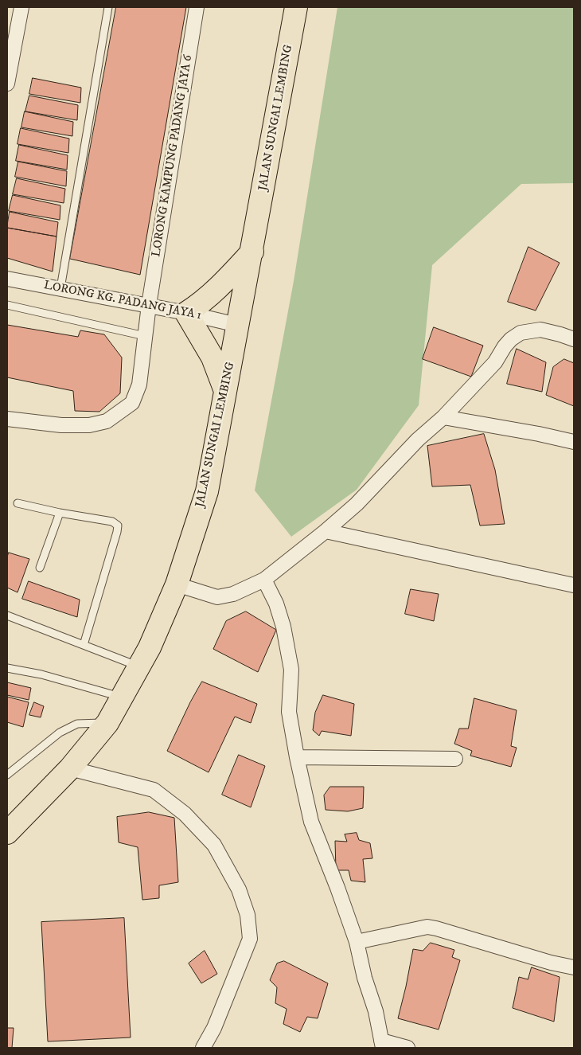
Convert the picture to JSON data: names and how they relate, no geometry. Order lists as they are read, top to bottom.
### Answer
{
  "streets": {
    "main road": ["JALAN SUNGAI LEMBING"],
    "street": ["LORONG KAMPUNG PADANG JAYA 6", "LORONG KG. PADANG JAYA 1"]
  },
  "crossings": [
    ["JALAN SUNGAI LEMBING", "LORONG KG. PADANG JAYA 1"],
    ["LORONG KAMPUNG PADANG JAYA 6", "LORONG KG. PADANG JAYA 1"]
  ]
}
